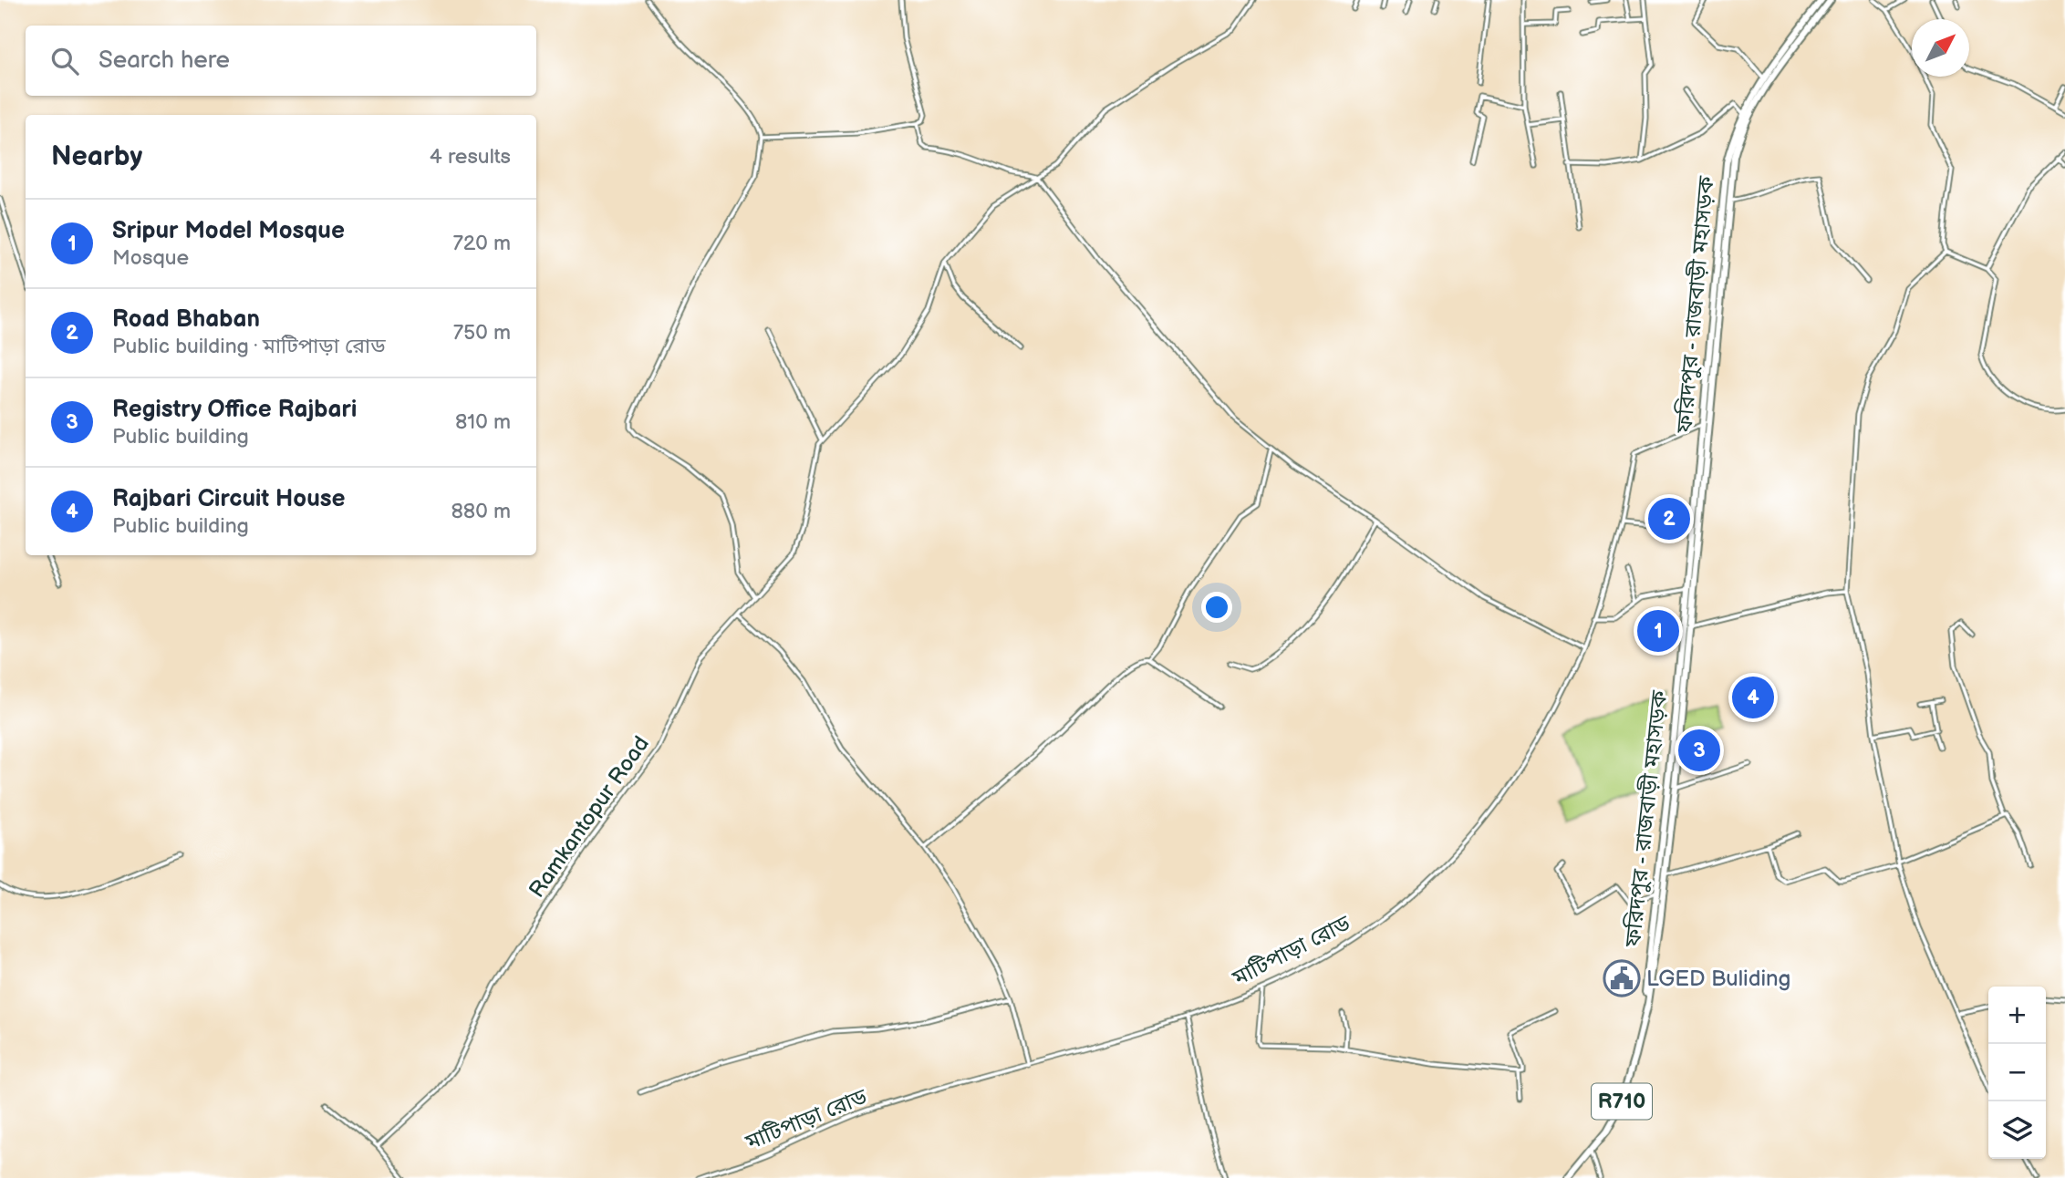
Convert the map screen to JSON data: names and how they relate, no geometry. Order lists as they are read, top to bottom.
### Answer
{
  "streets": {
    "main road": ["ফরিদপুর - রাজবাড়ী মহাসড়ক", "R710"],
    "street": ["Ramkantopur Road", "মাটিপাড়া রোড"]
  },
  "crossings": [
    ["ফরিদপুর - রাজবাড়ী মহাসড়ক", "মাটিপাড়া রোড"],
    ["ফরিদপুর - রাজবাড়ী মহাসড়ক", "R710"]
  ],
  "places": {
    "public building": ["LGED Buliding"]
  },
  "north": "top right",
  "page": {
    "search": "Search here",
    "heading": ["Nearby", "4 results"],
    "list": [
      {
        "mark": "1",
        "name": "Sripur Model Mosque",
        "note": "Mosque",
        "value": "720 m"
      },
      {
        "mark": "2",
        "name": "Road Bhaban",
        "note": "Public building · মাটিপাড়া রোড",
        "value": "750 m"
      },
      {
        "mark": "3",
        "name": "Registry Office Rajbari",
        "note": "Public building",
        "value": "810 m"
      },
      {
        "mark": "4",
        "name": "Rajbari Circuit House",
        "note": "Public building",
        "value": "880 m"
      }
    ],
    "pins": [
      "2",
      "1",
      "4",
      "3"
    ],
    "map_buttons": ["+", "−"]
  }
}
